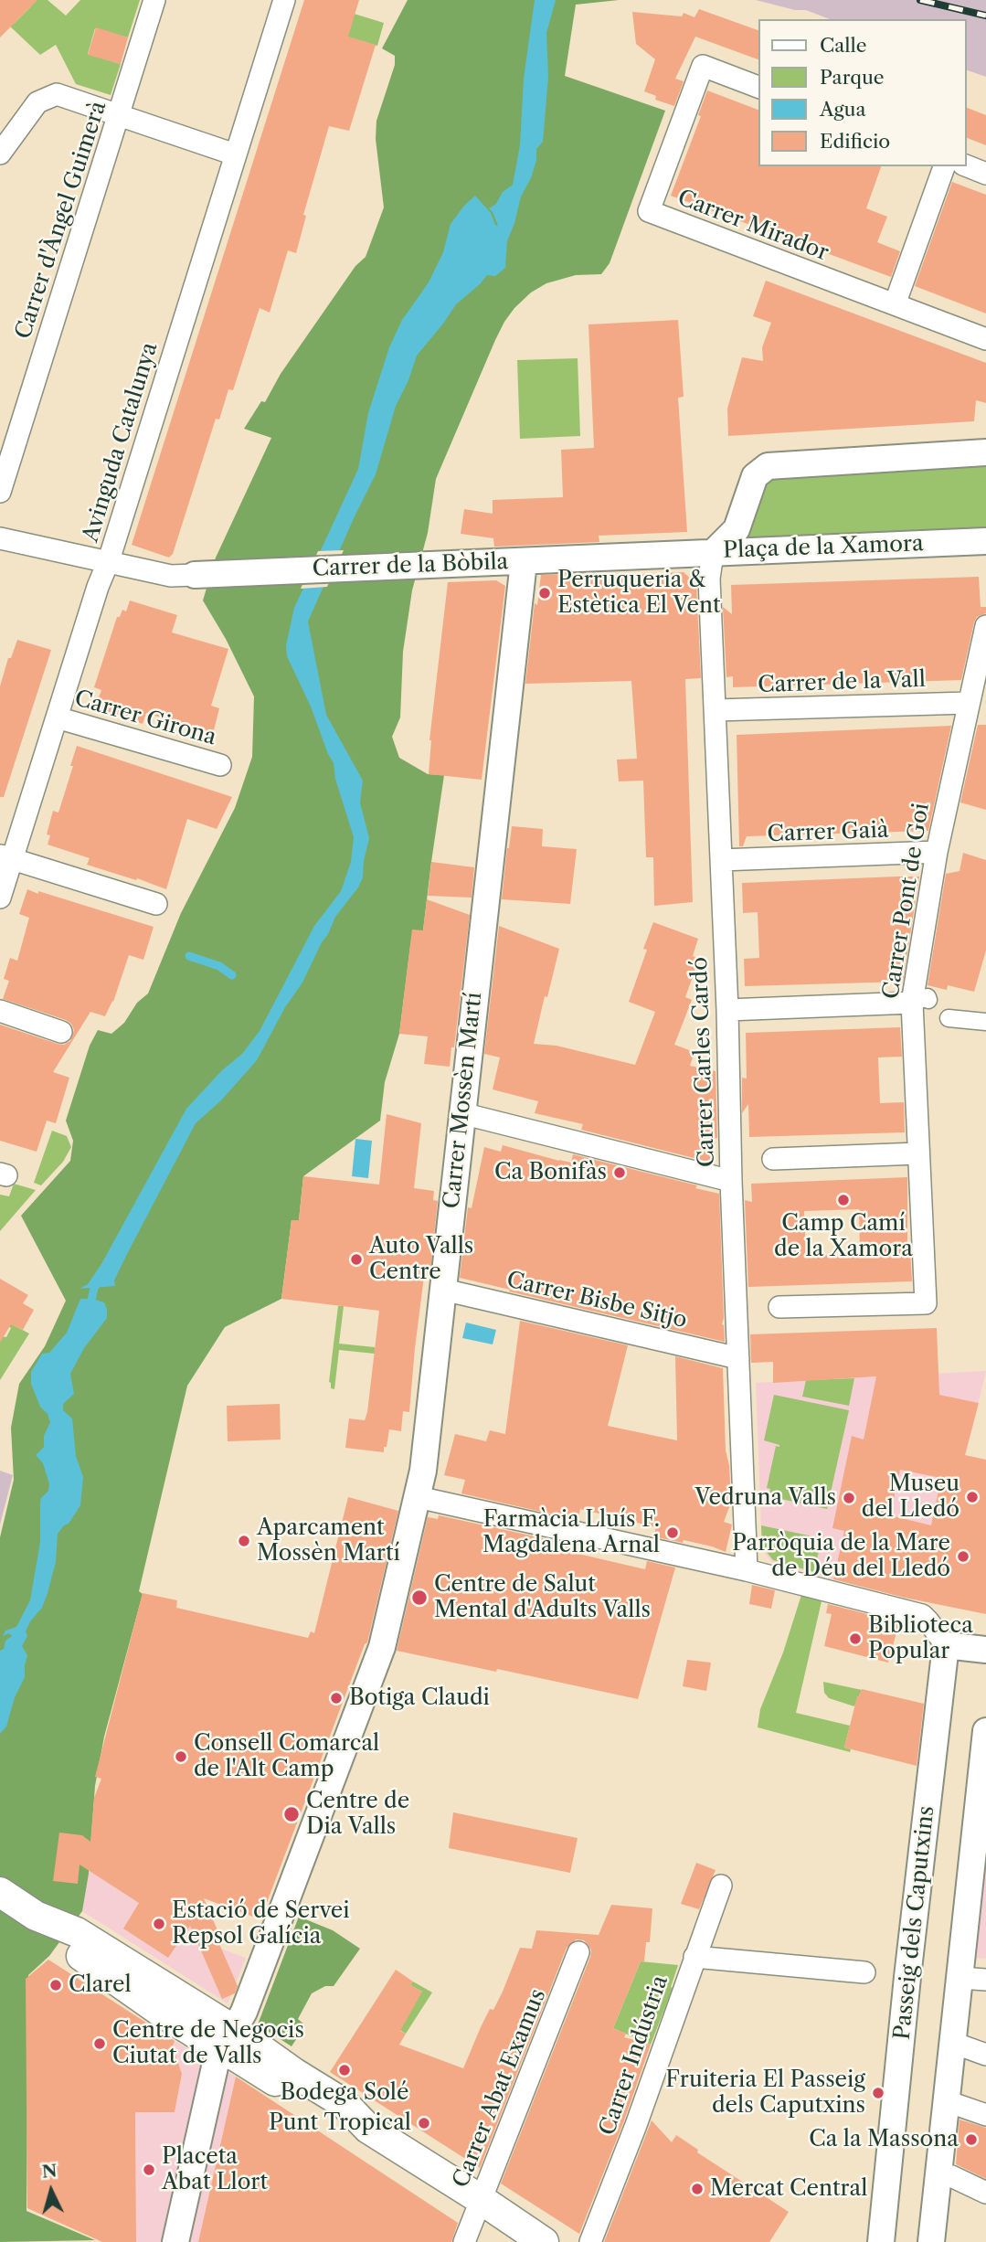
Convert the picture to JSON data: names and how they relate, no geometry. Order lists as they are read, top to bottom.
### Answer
{
  "streets": {
    "street": [
      "Carrer d'Àngel Guimerà",
      "Carrer Mirador",
      "Avinguda Catalunya",
      "Plaça de la Xamora",
      "Carrer de la Bòbila",
      "Carrer de la Vall",
      "Carrer Girona",
      "Carrer Gaià",
      "Carrer Pont de Goi",
      "Carrer Carles Cardó",
      "Carrer Mossèn Martí",
      "Carrer Bisbe Sitjo",
      "Passeig dels Caputxins",
      "Carrer Indústria",
      "Carrer Abat Examus"
    ]
  },
  "crossings": [
    ["Avinguda Catalunya", "Carrer de la Bòbila"],
    ["Avinguda Catalunya", "Carrer Girona"],
    ["Plaça de la Xamora", "Carrer de la Bòbila"],
    ["Plaça de la Xamora", "Carrer Carles Cardó"],
    ["Carrer de la Bòbila", "Carrer Carles Cardó"],
    ["Carrer de la Bòbila", "Carrer Mossèn Martí"],
    ["Carrer de la Vall", "Carrer Pont de Goi"],
    ["Carrer de la Vall", "Carrer Carles Cardó"],
    ["Carrer Gaià", "Carrer Pont de Goi"],
    ["Carrer Gaià", "Carrer Carles Cardó"],
    ["Carrer Carles Cardó", "Carrer Bisbe Sitjo"],
    ["Carrer Mossèn Martí", "Carrer Bisbe Sitjo"]
  ],
  "places": [
    "Perruqueria & Estètica El Vent",
    "Ca Bonifàs",
    "Camp Camí de la Xamora",
    "Auto Valls Centre",
    "Museu del Lledó",
    "Vedruna Valls",
    "Farmàcia Lluís F. Magdalena Arnal",
    "Aparcament Mossèn Martí",
    "Parròquia de la Mare de Déu del Lledó",
    "Centre de Salut Mental d'Adults Valls",
    "Biblioteca Popular",
    "Botiga Claudi",
    "Consell Comarcal de l'Alt Camp",
    "Centre de Dia Valls",
    "Estació de Servei Repsol Galícia",
    "Clarel",
    "Centre de Negocis Ciutat de Valls",
    "Bodega Solé",
    "Fruiteria El Passeig dels Caputxins",
    "Punt Tropical",
    "Ca la Massona",
    "Placeta Abat Llort",
    "Mercat Central"
  ],
  "legend": [
    "Calle",
    "Parque",
    "Agua",
    "Edificio"
  ],
  "north": "top"
}
